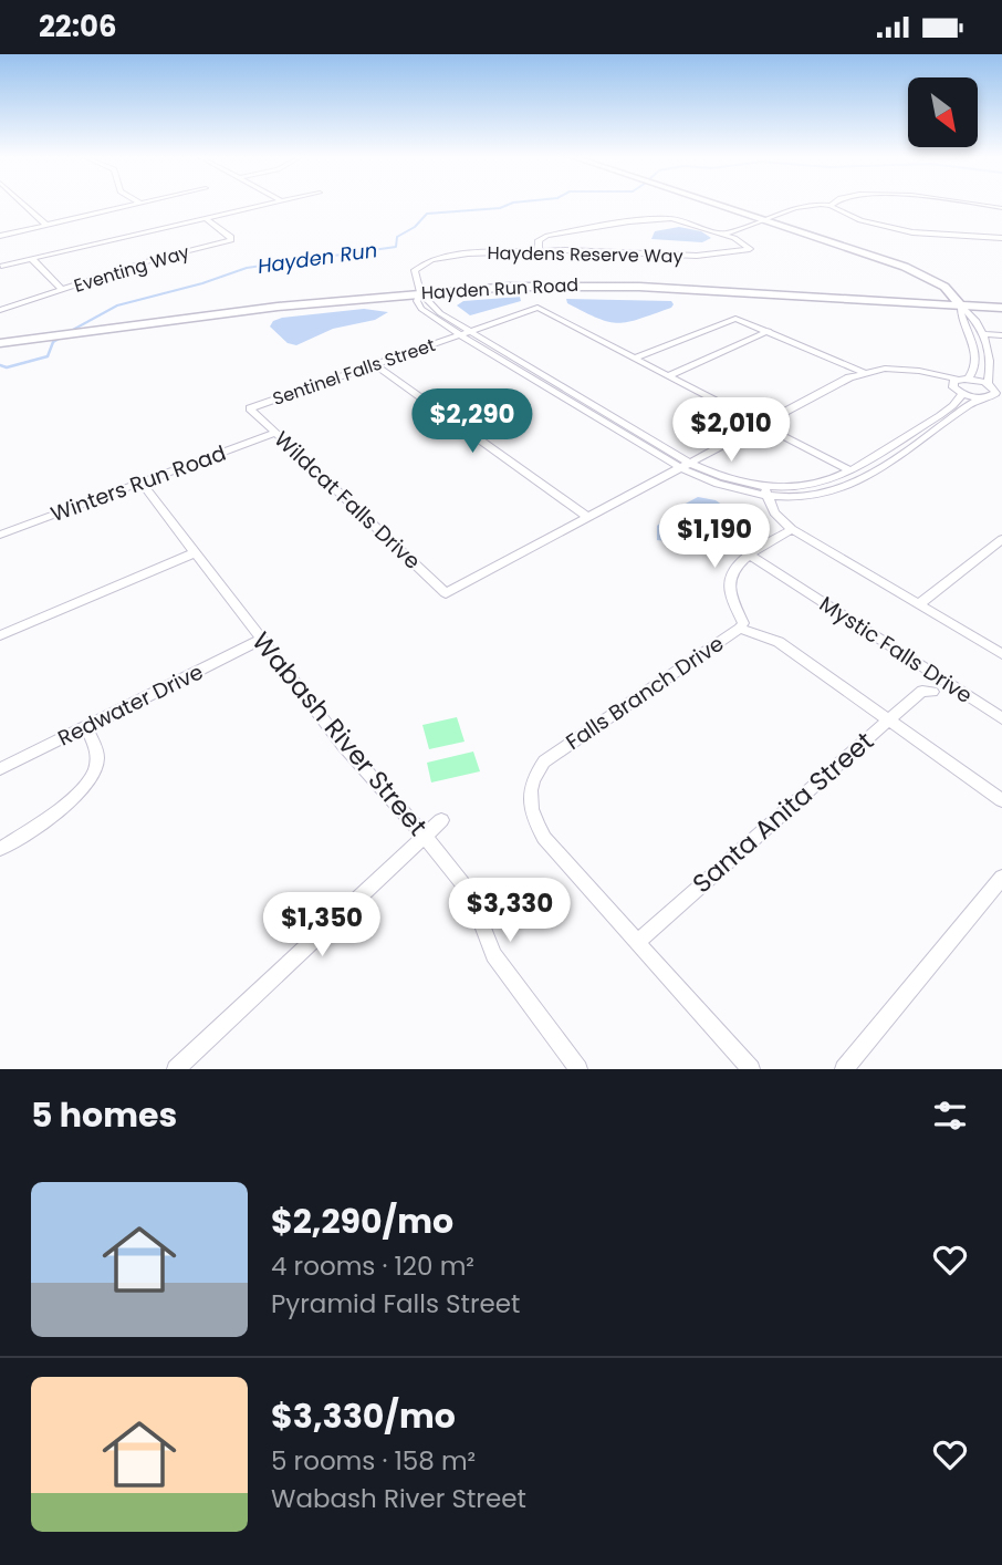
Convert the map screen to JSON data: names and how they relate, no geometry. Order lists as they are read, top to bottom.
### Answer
{
  "streets": {
    "main road": ["Hayden Run Road"],
    "street": [
      "Haydens Reserve Way",
      "Eventing Way",
      "Sentinel Falls Street",
      "Winters Run Road",
      "Wildcat Falls Drive",
      "Mystic Falls Drive",
      "Falls Branch Drive",
      "Redwater Drive",
      "Wabash River Street",
      "Santa Anita Street"
    ]
  },
  "crossings": [
    ["Haydens Reserve Way", "Hayden Run Road"],
    ["Sentinel Falls Street", "Wildcat Falls Drive"],
    ["Winters Run Road", "Wildcat Falls Drive"],
    ["Winters Run Road", "Wabash River Street"],
    ["Mystic Falls Drive", "Falls Branch Drive"],
    ["Falls Branch Drive", "Santa Anita Street"],
    ["Redwater Drive", "Wabash River Street"]
  ],
  "water": ["Hayden Run"],
  "north": "bottom right",
  "page": {
    "status": "22:06",
    "price": [
      "$2,290",
      "$2,010",
      "$1,190",
      "$3,330",
      "$1,350"
    ],
    "heading": "5 homes",
    "list": [
      {
        "name": "$2,290/mo",
        "note": "4 rooms · 120 m² · Pyramid Falls Street"
      },
      {
        "name": "$3,330/mo",
        "note": "5 rooms · 158 m² · Wabash River Street"
      }
    ]
  }
}
